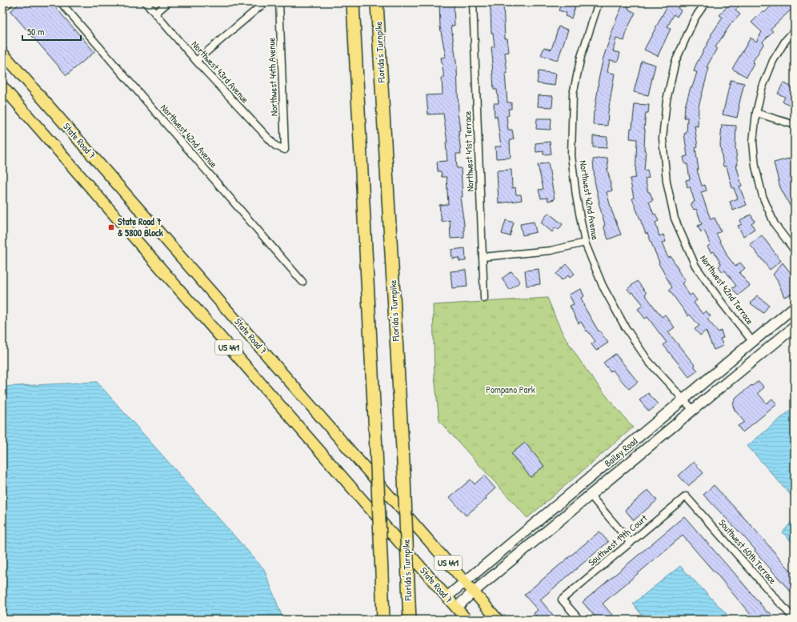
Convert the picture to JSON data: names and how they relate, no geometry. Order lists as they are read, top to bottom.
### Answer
{
  "streets": {
    "highway": ["Florida's Turnpike"],
    "main road": ["State Road 7", "US 441"],
    "street": [
      "Northwest 43rd Avenue",
      "Northwest 44th Avenue",
      "Northwest 42nd Avenue",
      "Northwest 41st Terrace",
      "Northwest 42nd Terrace",
      "Bailey Road",
      "Southwest 19th Court",
      "Southwest 60th Terrace"
    ]
  },
  "crossings": [
    ["Northwest 43rd Avenue", "Northwest 44th Avenue"],
    ["Northwest 42nd Avenue", "Bailey Road"],
    ["State Road 7", "Bailey Road"],
    ["Northwest 42nd Terrace", "Bailey Road"],
    ["Southwest 19th Court", "Southwest 60th Terrace"]
  ],
  "parks": ["Pompano Park"],
  "places": {
    "transit": ["State Road 7 & 5800 Block"]
  },
  "scale_bar": "50 m"
}
